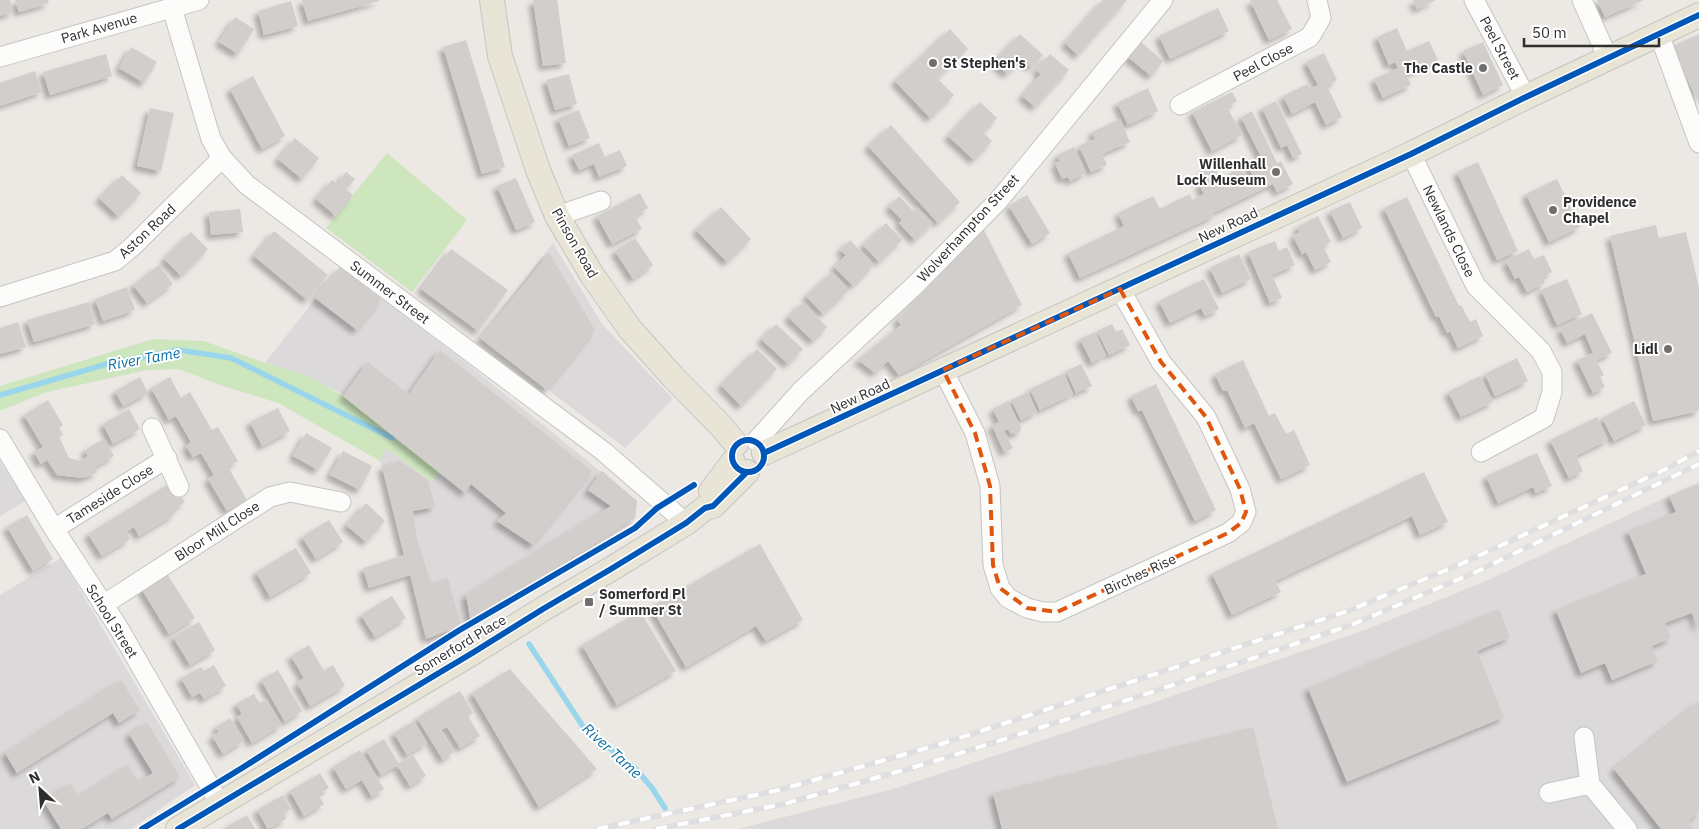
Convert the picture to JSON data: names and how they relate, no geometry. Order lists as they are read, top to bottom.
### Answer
{
  "streets": {
    "main road": ["New Road", "Pinson Road", "Somerford Place"],
    "street": [
      "Park Avenue",
      "Peel Street",
      "Peel Close",
      "Wolverhampton Street",
      "Aston Road",
      "Newlands Close",
      "Summer Street",
      "Tameside Close",
      "Bloor Mill Close",
      "Birches Rise",
      "School Street"
    ]
  },
  "crossings": [
    ["Park Avenue", "Summer Street"],
    ["Peel Street", "New Road"],
    ["New Road", "Wolverhampton Street"],
    ["New Road", "Newlands Close"],
    ["New Road", "Pinson Road"],
    ["New Road", "Birches Rise"],
    ["New Road", "Somerford Place"],
    ["Wolverhampton Street", "Pinson Road"],
    ["Wolverhampton Street", "Somerford Place"],
    ["Aston Road", "Summer Street"],
    ["Pinson Road", "Somerford Place"],
    ["Summer Street", "Somerford Place"],
    ["Tameside Close", "School Street"],
    ["Bloor Mill Close", "School Street"],
    ["School Street", "Somerford Place"]
  ],
  "water": ["River Tame"],
  "places": {
    "other": [
      "St Stephen's",
      "The Castle",
      "Willenhall Lock Museum",
      "Providence Chapel",
      "Lidl"
    ],
    "transit": ["Somerford Pl / Summer St"]
  },
  "scale_bar": "50 m",
  "north": "top left"
}
